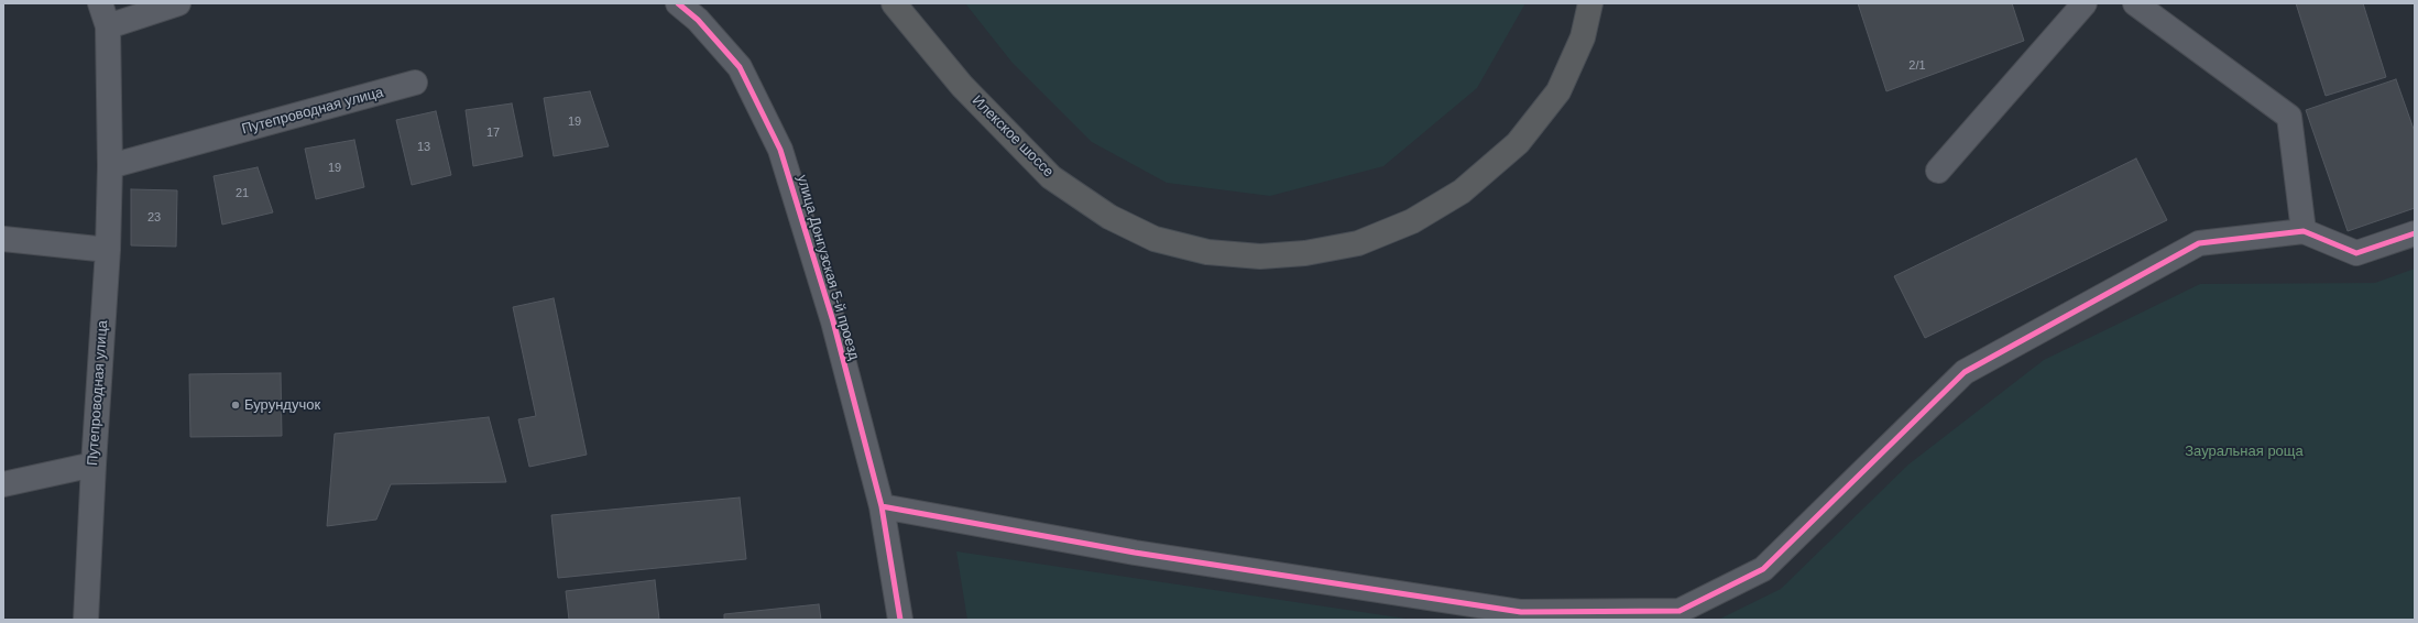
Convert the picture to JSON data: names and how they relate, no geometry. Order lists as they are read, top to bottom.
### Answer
{
  "streets": {
    "highway": ["Илекское шоссе"],
    "street": ["Путепроводная улица", "улица Донгузская 5-й проезд"]
  },
  "parks": ["Зауральная роща"],
  "places": ["Бурундучок"],
  "house_numbers": [
    "2/1",
    "19",
    "17",
    "13",
    "19",
    "21",
    "23"
  ]
}
